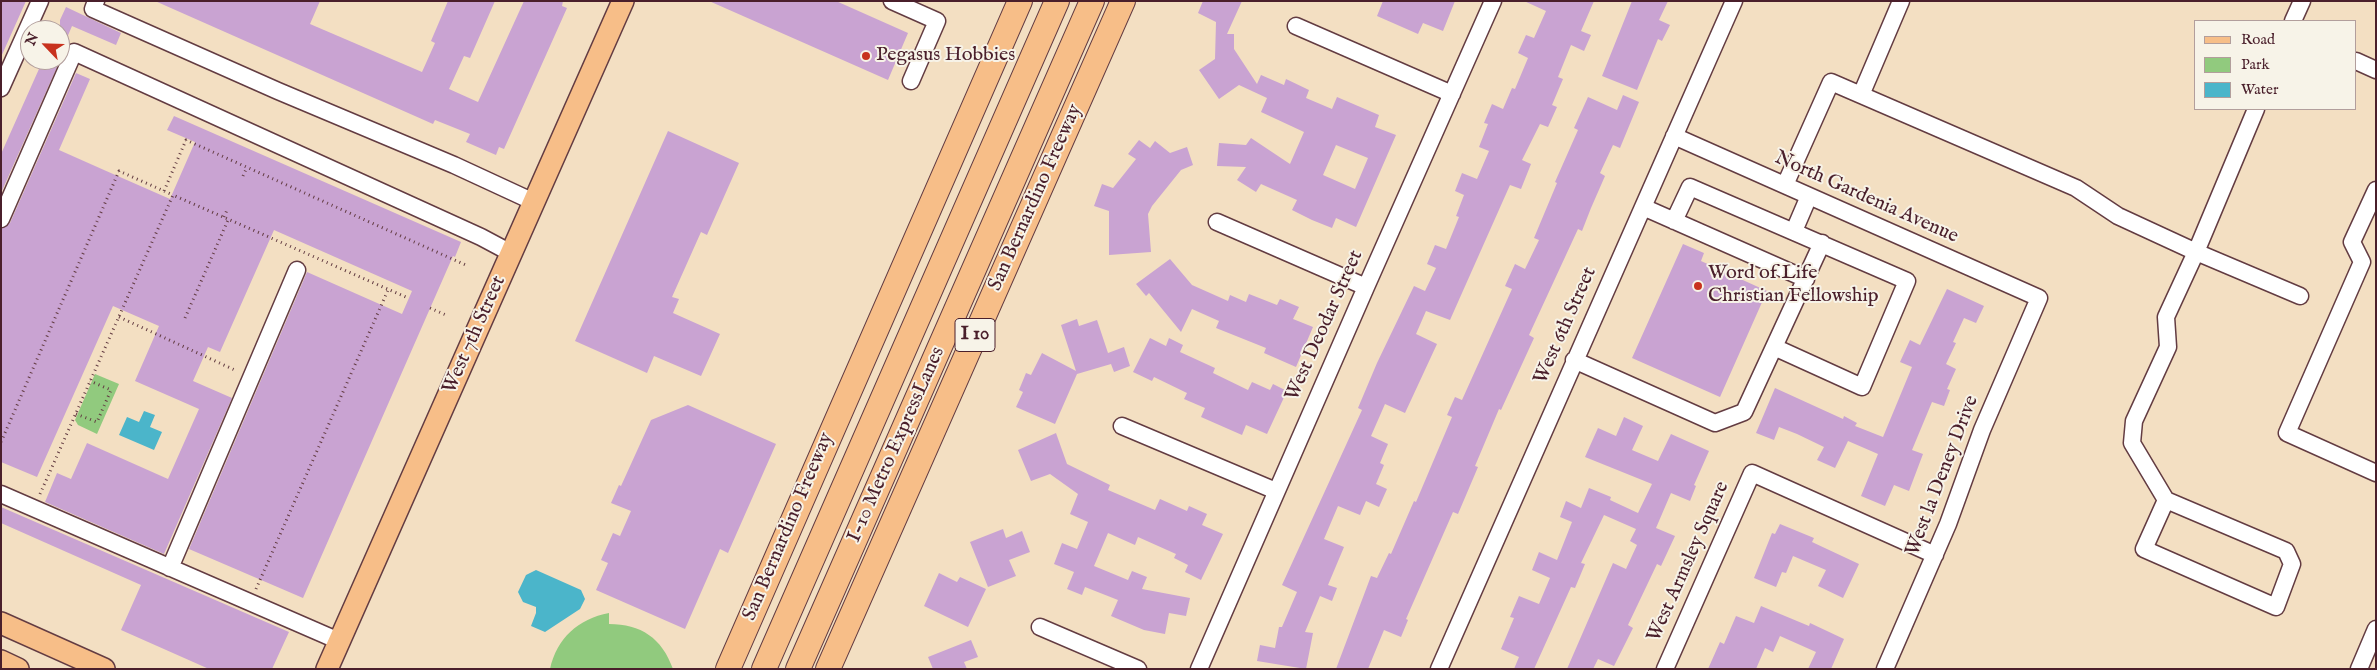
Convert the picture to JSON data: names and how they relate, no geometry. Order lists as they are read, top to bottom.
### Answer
{
  "streets": {
    "highway": ["San Bernardino Freeway", "I 10", "I-10 Metro ExpressLanes"],
    "main road": ["West 7th Street"],
    "street": [
      "North Gardenia Avenue",
      "West Deodar Street",
      "West 6th Street",
      "West la Deney Drive",
      "West Armsley Square"
    ]
  },
  "crossings": [
    ["North Gardenia Avenue", "West 6th Street"],
    ["North Gardenia Avenue", "West la Deney Drive"],
    ["West la Deney Drive", "West Armsley Square"]
  ],
  "places": ["Pegasus Hobbies", "Word of Life Christian Fellowship"],
  "legend": ["Road", "Park", "Water"],
  "north": "top left"
}
